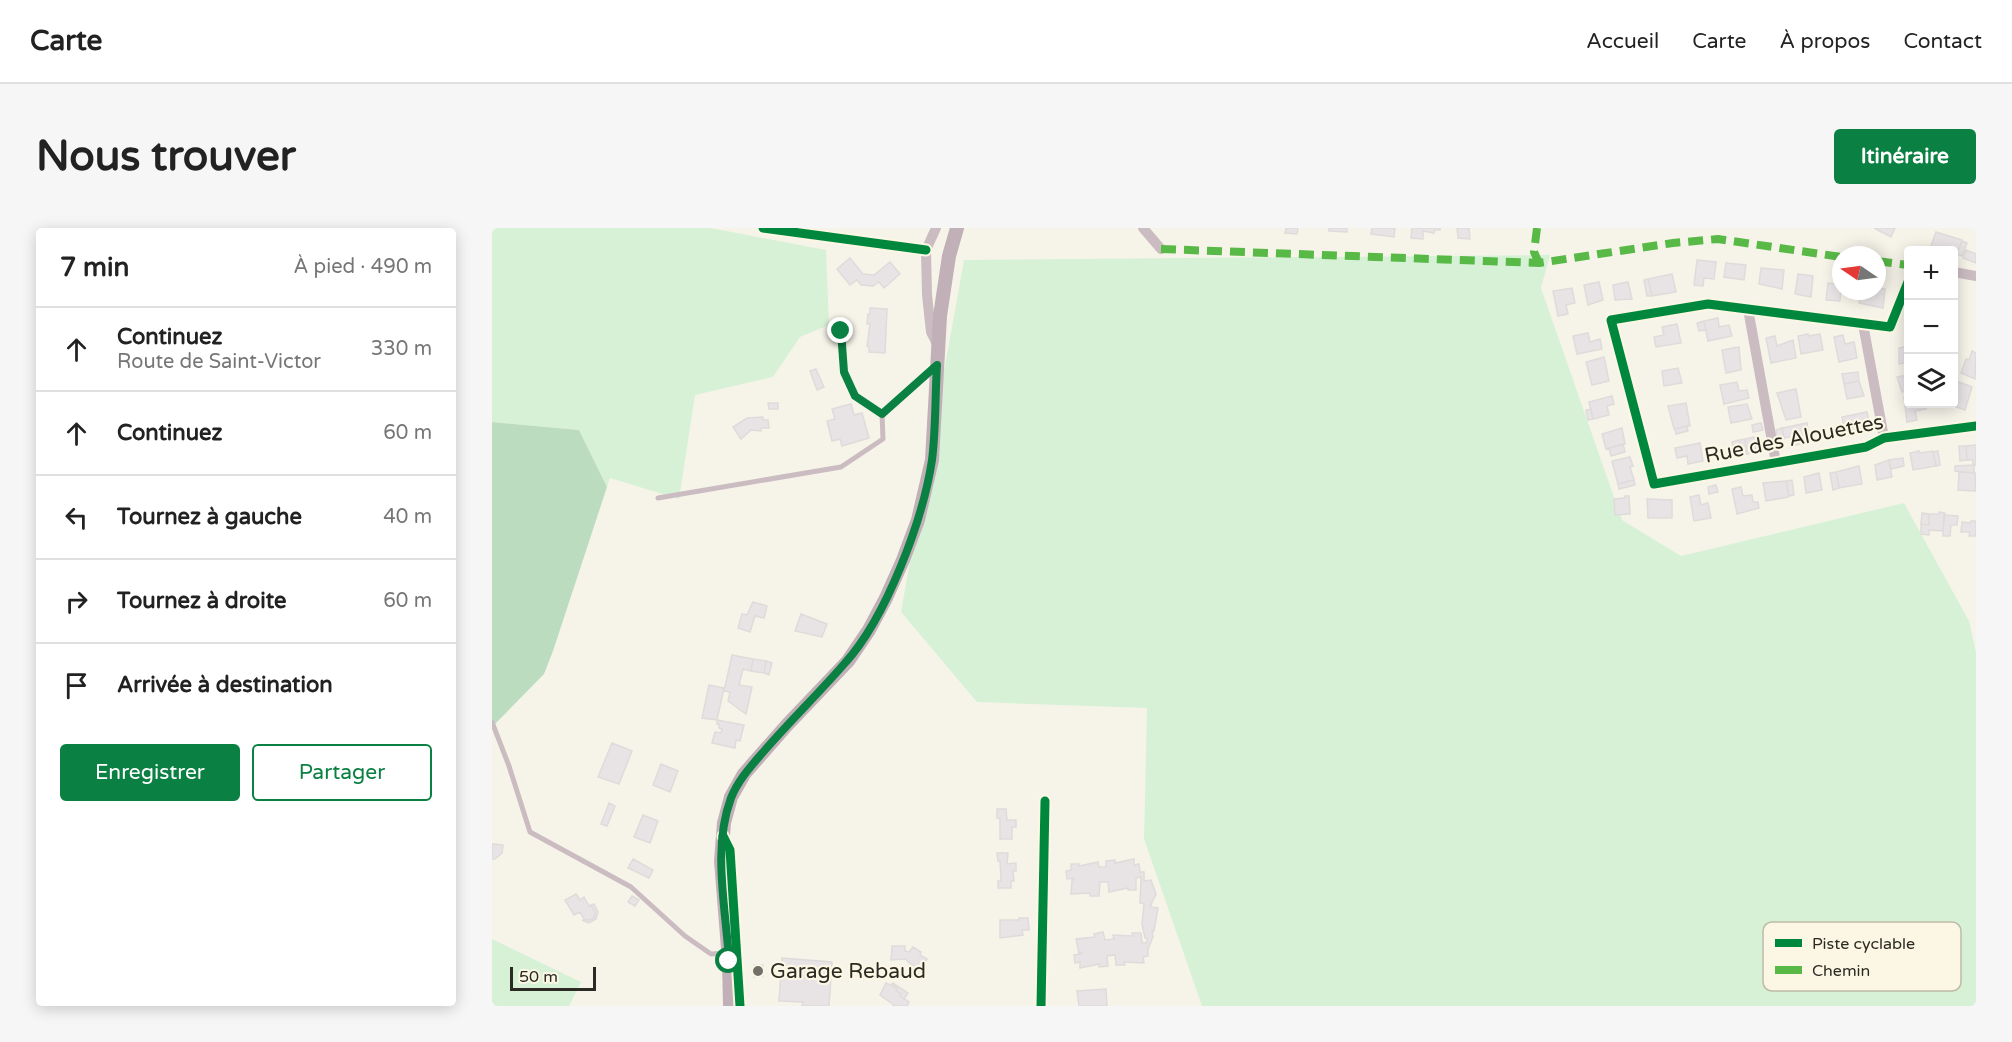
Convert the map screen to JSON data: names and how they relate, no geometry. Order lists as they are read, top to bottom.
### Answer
{
  "streets": {
    "street": ["Rue des Alouettes"]
  },
  "places": ["Garage Rebaud"],
  "legend": ["Piste cyclable", "Chemin"],
  "scale_bar": "50 m",
  "north": "left",
  "page": {
    "header": "Carte",
    "nav": [
      "Accueil",
      "Carte",
      "À propos",
      "Contact"
    ],
    "buttons": [
      "Itinéraire",
      ["Enregistrer", "Partager"]
    ],
    "title": "Nous trouver",
    "heading": ["7 min", "À pied · 490 m"],
    "map_buttons": ["+", "−"],
    "list": [
      ["Continuez", "Route de Saint-Victor", "330 m"],
      ["Continuez", "60 m"],
      ["Tournez à gauche", "40 m"],
      ["Tournez à droite", "60 m"],
      "Arrivée à destination"
    ],
    "scale": "50 m"
  }
}
